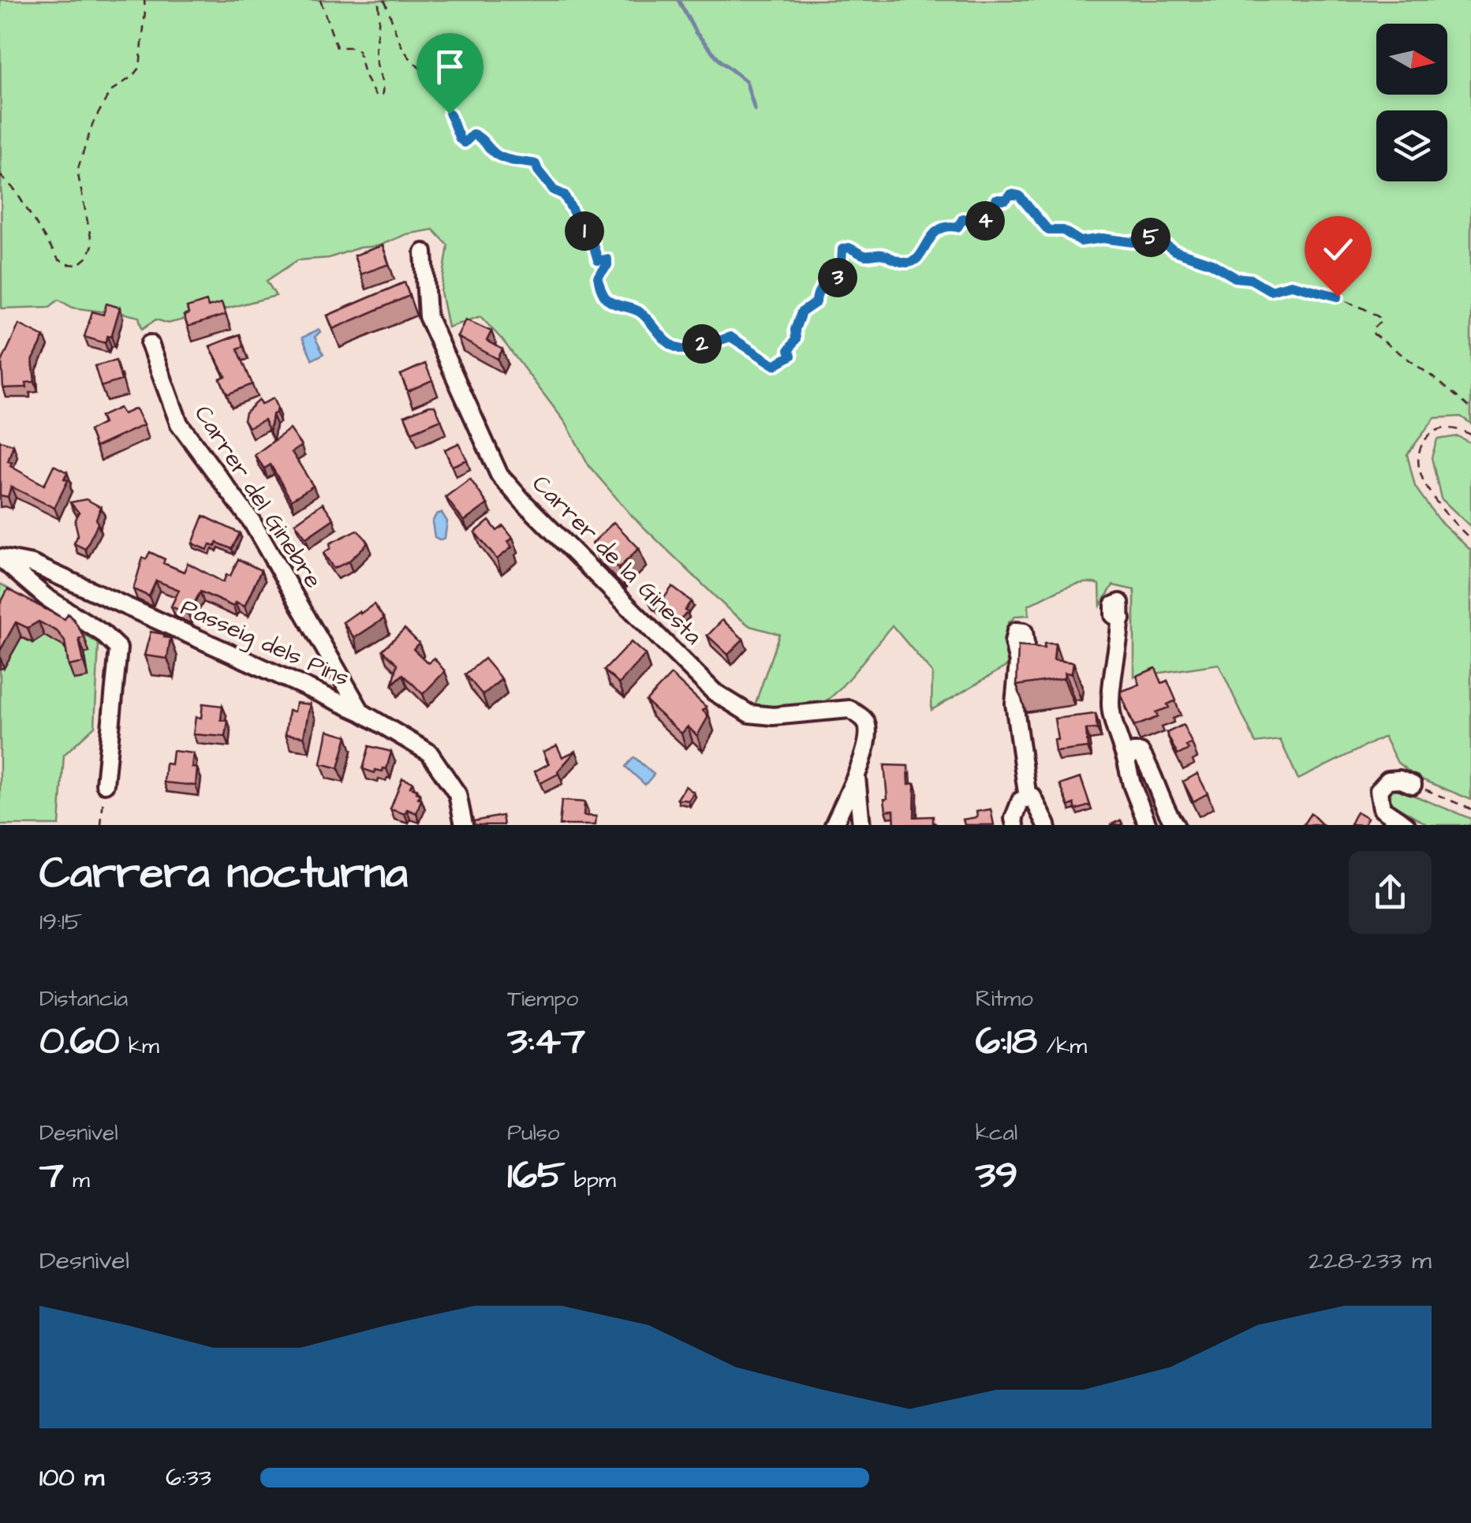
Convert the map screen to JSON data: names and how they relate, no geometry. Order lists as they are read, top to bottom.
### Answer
{
  "streets": {
    "street": ["Carrer del Ginebre", "Carrer de la Ginesta", "Passeig dels Pins"]
  },
  "crossings": [
    ["Carrer del Ginebre", "Passeig dels Pins"]
  ],
  "north": "right",
  "page": {
    "pins": [
      "4",
      "1",
      "5",
      "3",
      "2"
    ],
    "heading": ["Carrera nocturna", "19:15"],
    "stats": [
      ["Distancia", "0.60 km"],
      ["Tiempo", "3:47"],
      ["Ritmo", "6:18 /km"],
      ["Desnivel", "7 m"],
      ["Pulso", "165 bpm"],
      ["kcal", "39"]
    ],
    "chart": ["Desnivel", "228–233 m"],
    "list": [
      {
        "name": "100 m",
        "note": "6:33"
      }
    ]
  }
}
